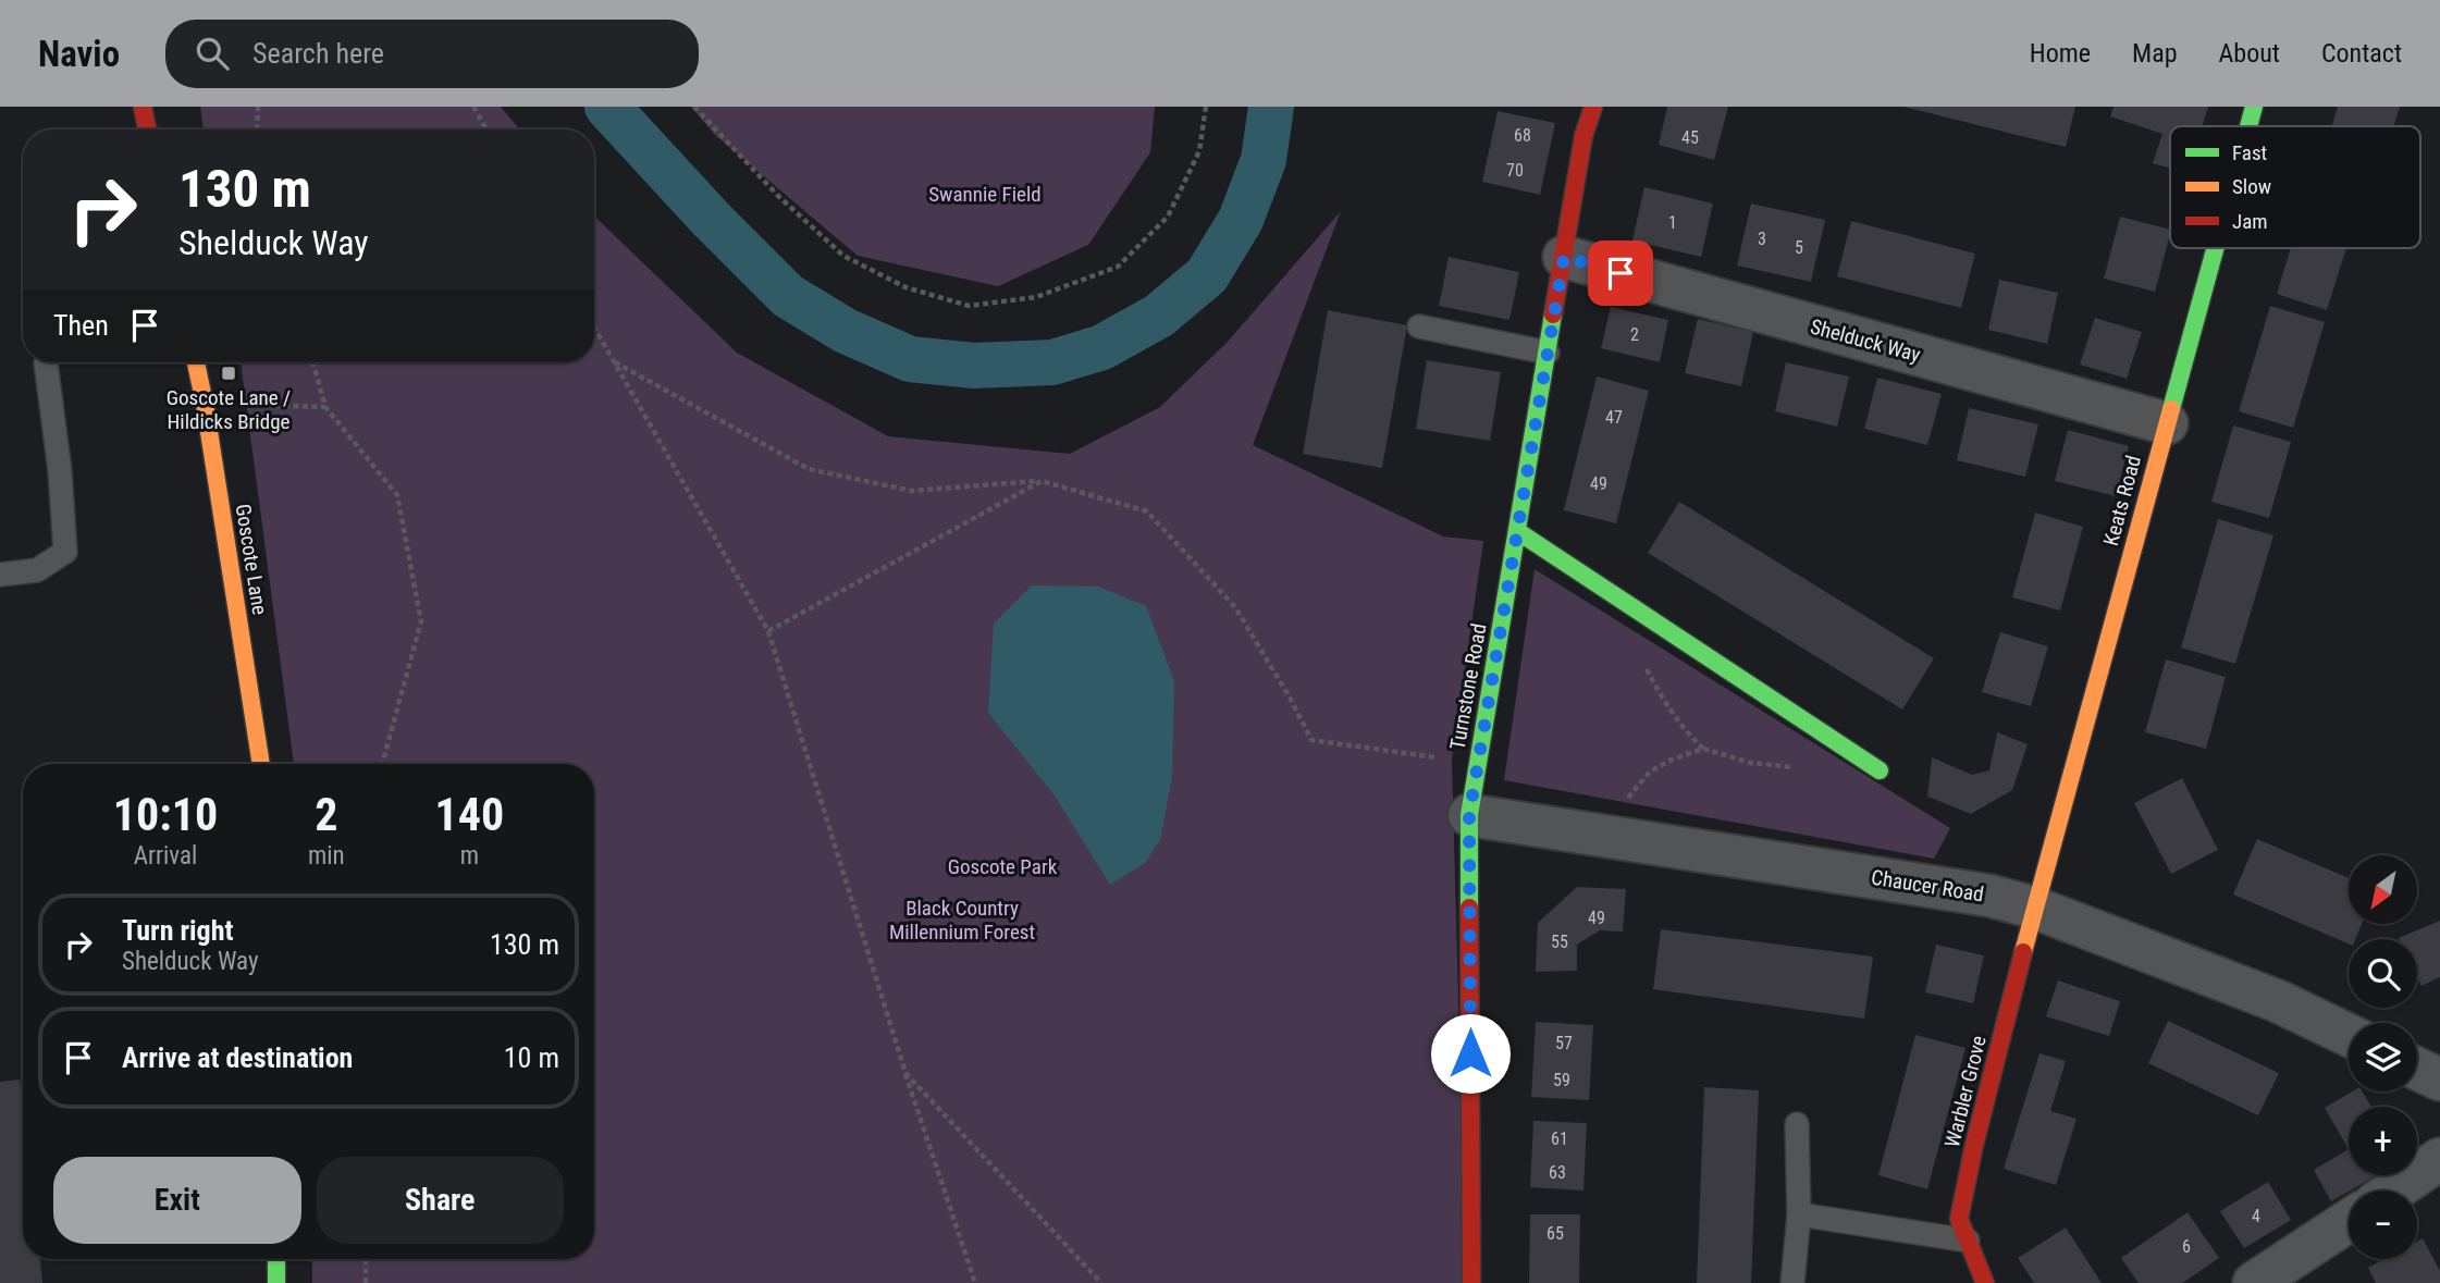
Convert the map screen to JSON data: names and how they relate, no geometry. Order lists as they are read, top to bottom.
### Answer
{
  "streets": {
    "street": [
      "Shelduck Way",
      "Keats Road",
      "Goscote Lane",
      "Turnstone Road",
      "Chaucer Road",
      "Warbler Grove"
    ]
  },
  "crossings": [
    ["Shelduck Way", "Keats Road"],
    ["Shelduck Way", "Turnstone Road"],
    ["Keats Road", "Chaucer Road"],
    ["Keats Road", "Warbler Grove"],
    ["Turnstone Road", "Chaucer Road"],
    ["Chaucer Road", "Warbler Grove"]
  ],
  "parks": ["Swannie Field", "Goscote Park", "Black Country Millennium Forest"],
  "places": {
    "transit": ["Goscote Lane / Hildicks Bridge"]
  },
  "house_numbers": [
    "68",
    "45",
    "70",
    "1",
    "3",
    "5",
    "2",
    "47",
    "49",
    "49",
    "55",
    "57",
    "59",
    "61",
    "63",
    "4",
    "65",
    "6"
  ],
  "legend": ["Fast", "Slow", "Jam"],
  "north": "bottom left",
  "page": {
    "header": "Navio",
    "search": "Search here",
    "nav": [
      "Home",
      "Map",
      "About",
      "Contact"
    ],
    "turn": ["130 m", "Shelduck Way"],
    "then": "Then",
    "eta": [
      "10:10",
      "Arrival",
      "2",
      "min",
      "140",
      "m"
    ],
    "map_buttons": ["+", "−"],
    "list": [
      {
        "name": "Turn right",
        "note": "Shelduck Way",
        "value": "130 m"
      },
      {
        "name": "Arrive at destination",
        "value": "10 m"
      }
    ],
    "buttons": ["Exit", "Share"]
  }
}
